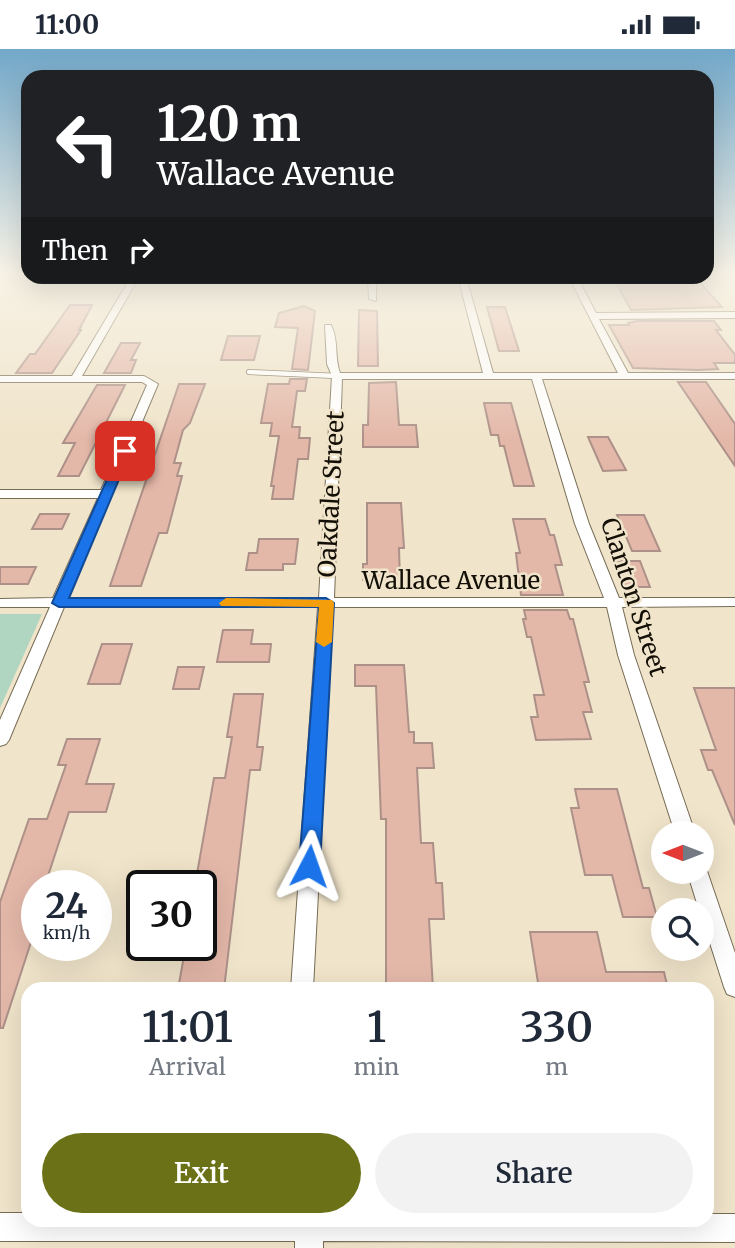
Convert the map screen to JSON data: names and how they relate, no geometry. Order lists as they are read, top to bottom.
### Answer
{
  "streets": {
    "street": ["Oakdale Street", "Wallace Avenue", "Clanton Street"]
  },
  "crossings": [
    ["Oakdale Street", "Wallace Avenue"],
    ["Wallace Avenue", "Clanton Street"]
  ],
  "north": "left",
  "page": {
    "status": "11:00",
    "turn": ["120 m", "Wallace Avenue"],
    "then": "Then",
    "speed": "24 km/h",
    "limit": "30",
    "eta": [
      "11:01",
      "Arrival",
      "1",
      "min",
      "330",
      "m"
    ],
    "buttons": ["Exit", "Share"]
  }
}
